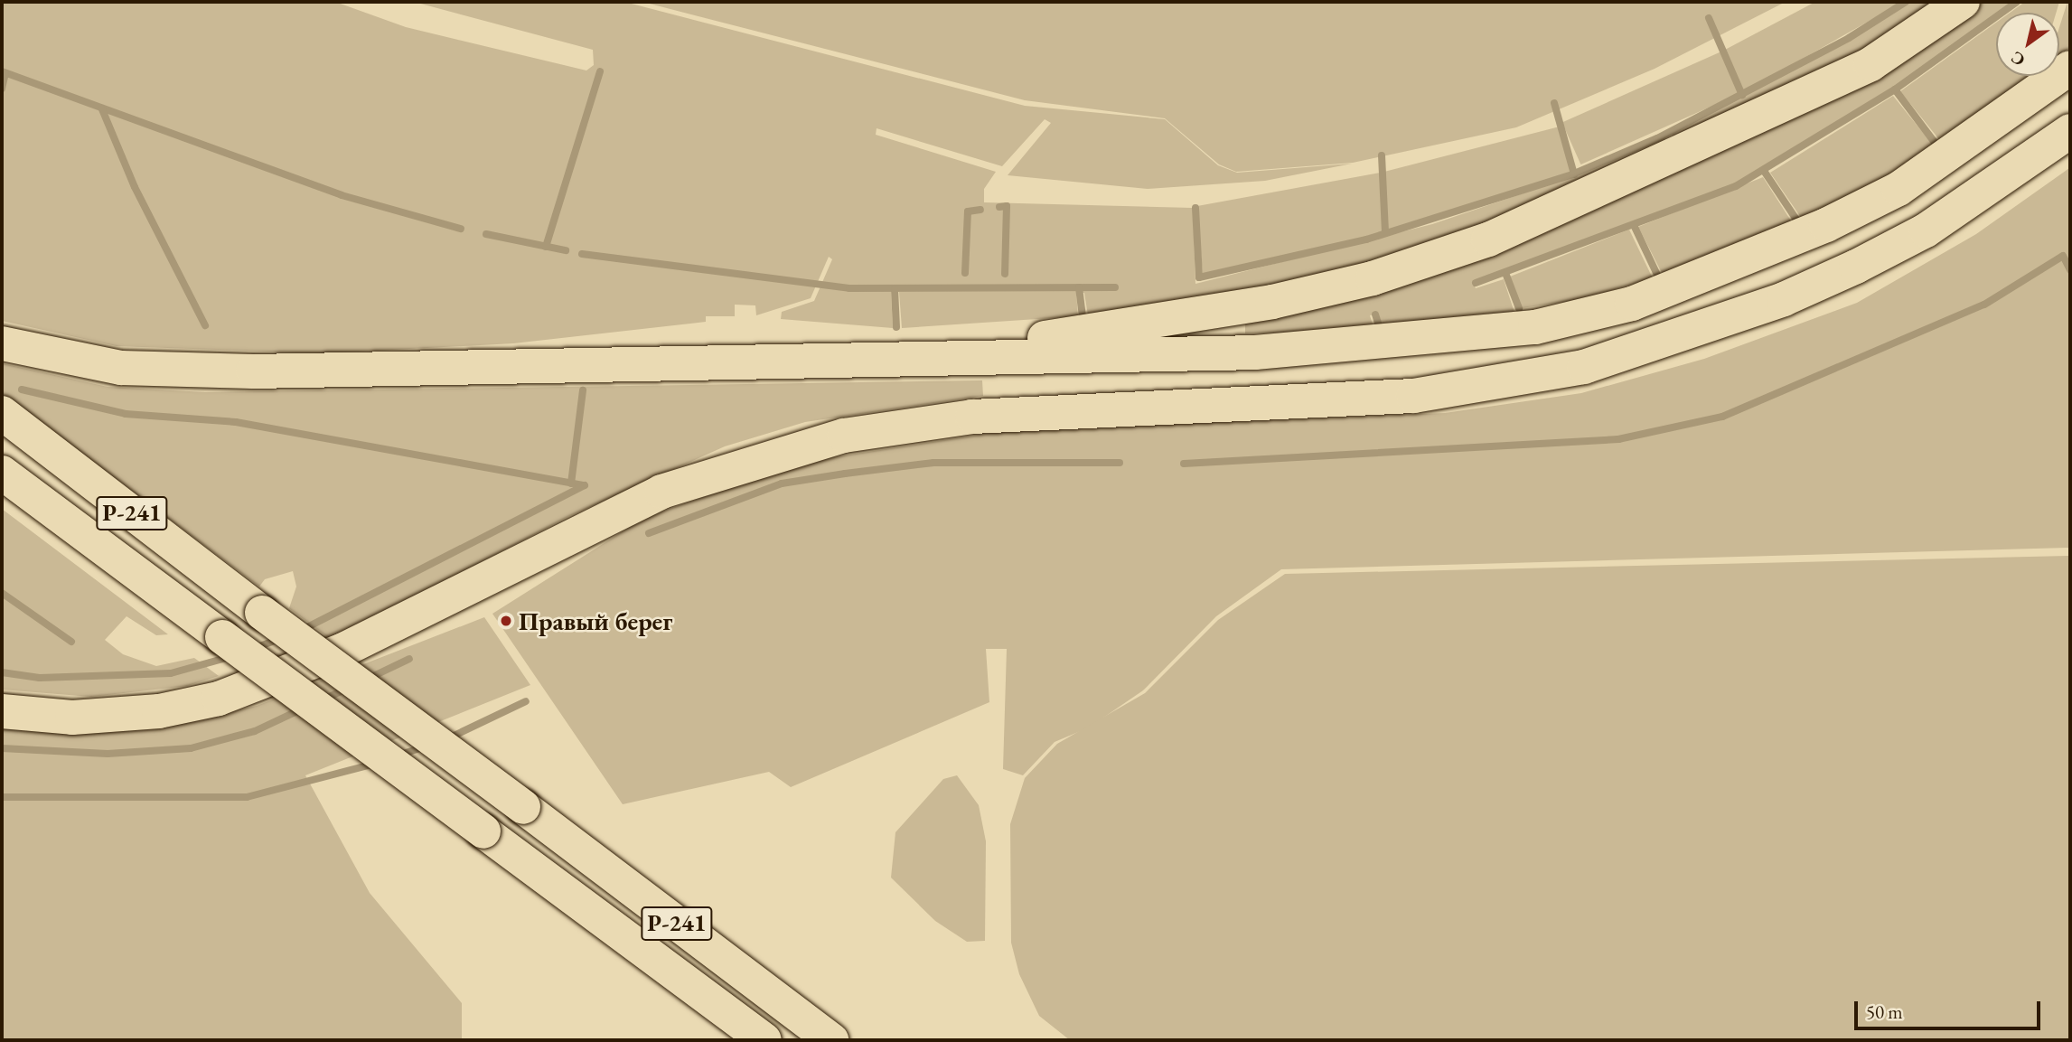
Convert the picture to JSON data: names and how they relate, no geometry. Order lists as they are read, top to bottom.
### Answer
{
  "streets": {
    "main road": ["Р-241"]
  },
  "places": ["Правый берег"],
  "scale_bar": "50 m",
  "north": "bottom left"
}
